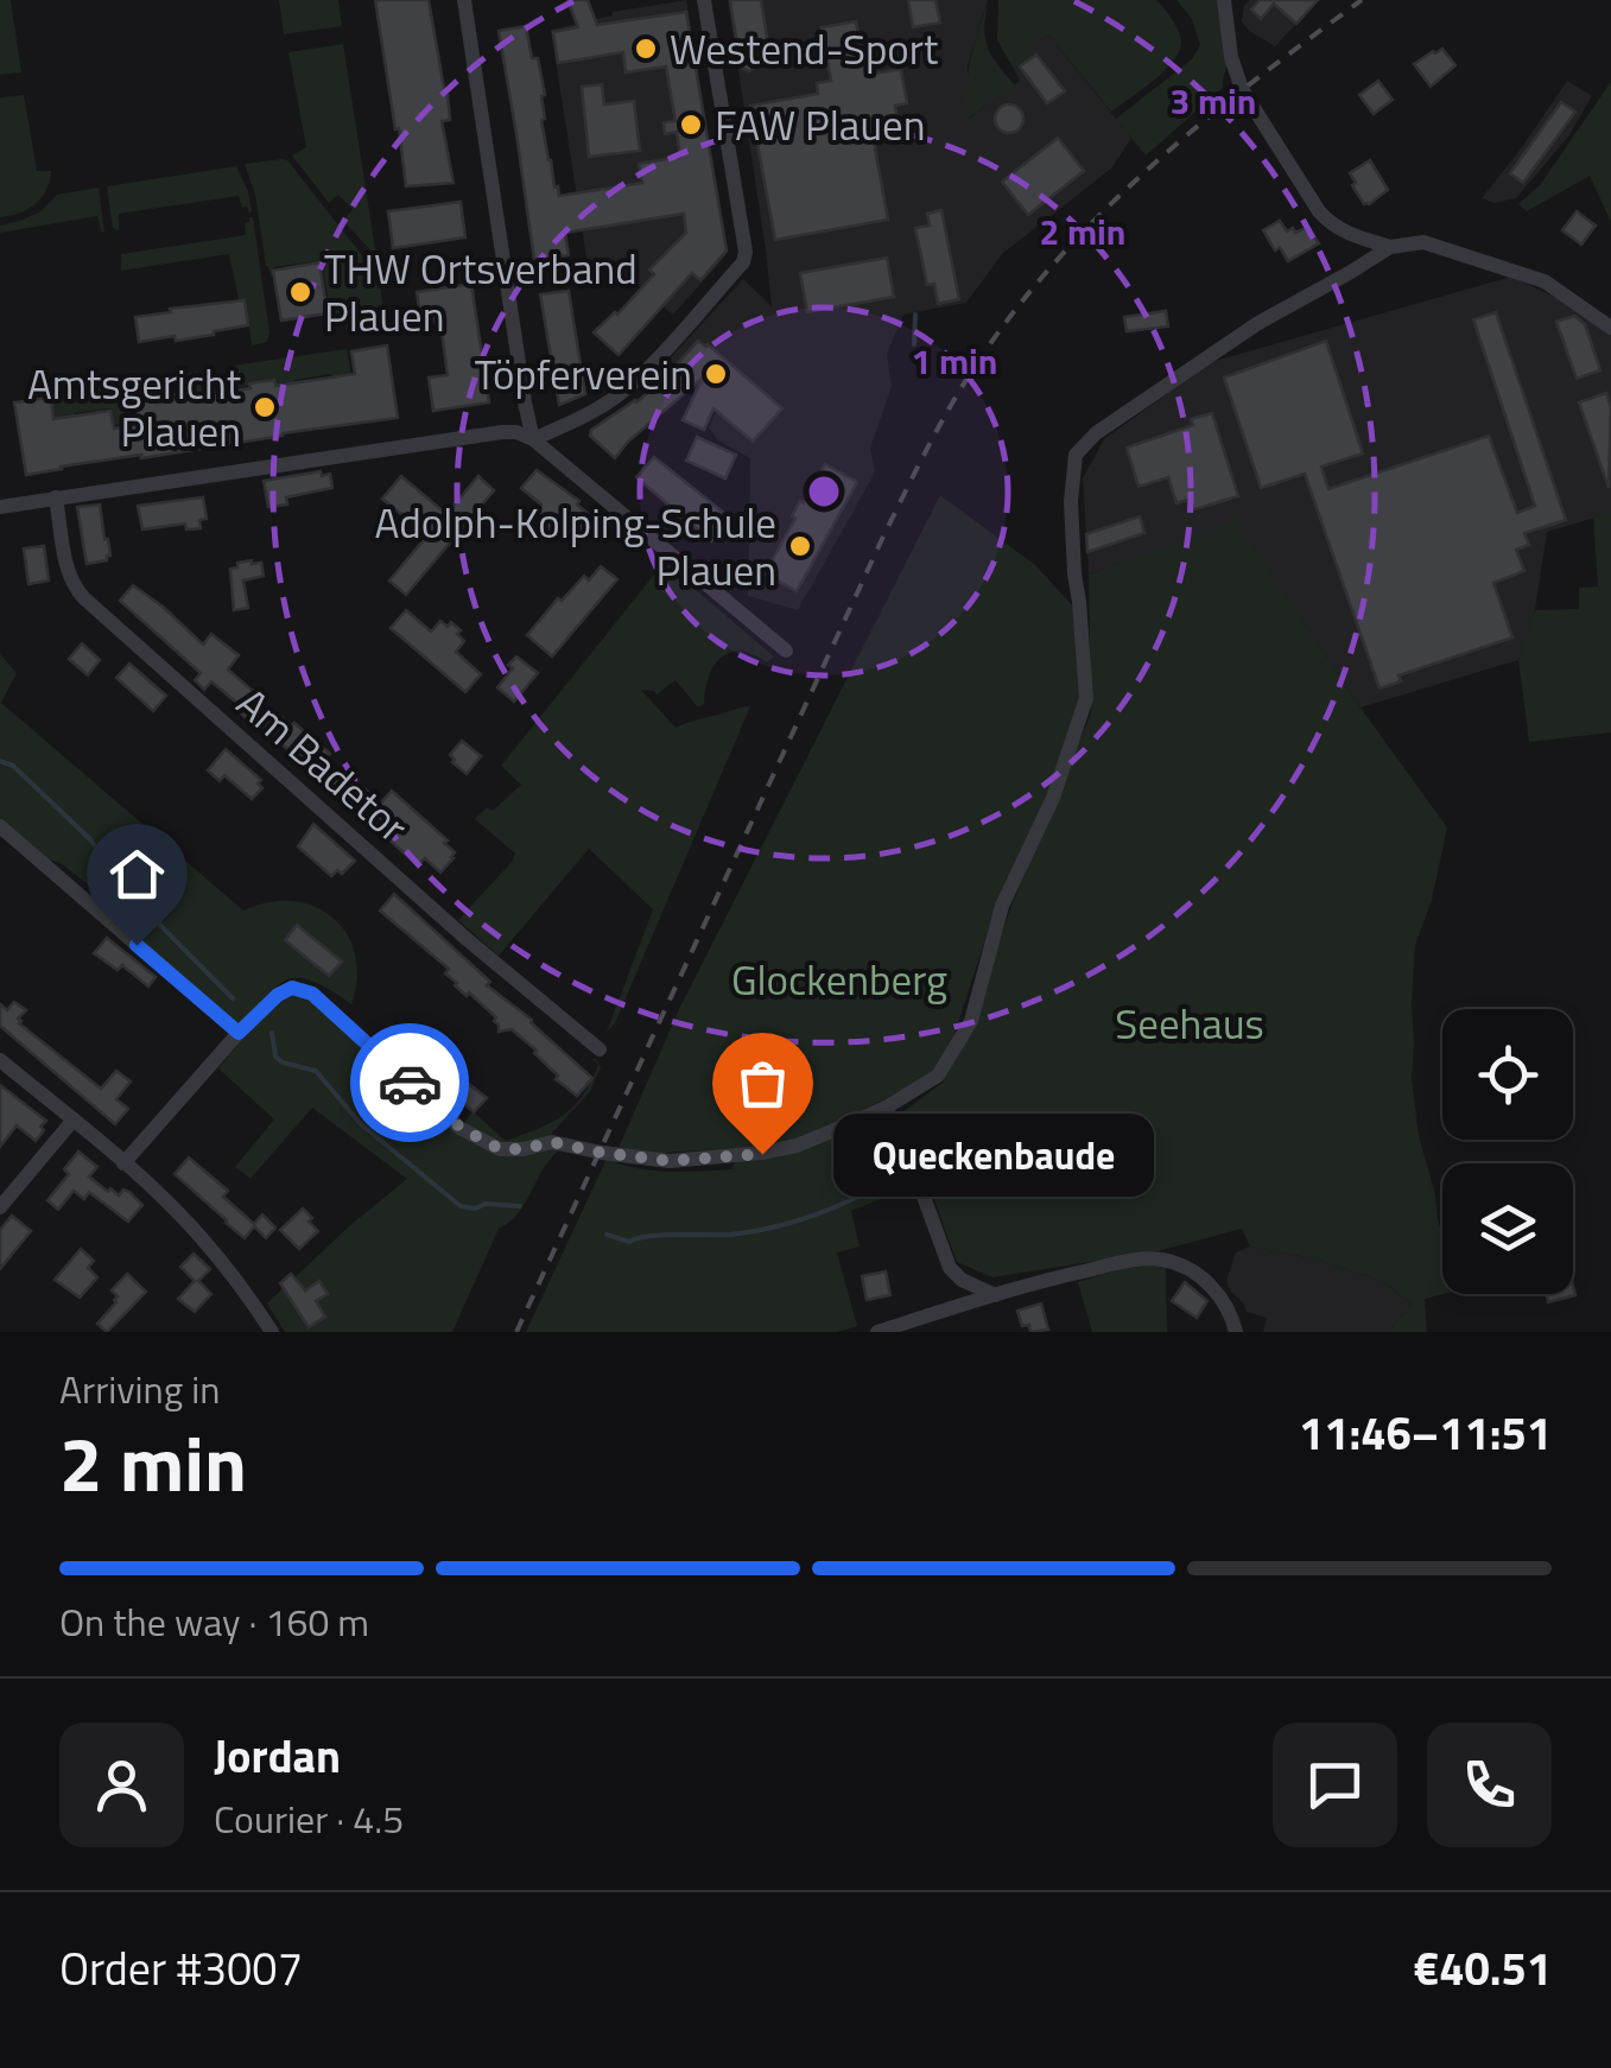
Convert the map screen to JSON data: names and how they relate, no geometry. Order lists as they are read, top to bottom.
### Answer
{
  "streets": {
    "street": ["Am Badetor"]
  },
  "parks": ["Glockenberg", "Seehaus"],
  "places": [
    "Westend-Sport",
    "FAW Plauen",
    "THW Ortsverband Plauen",
    "Töpferverein",
    "Amtsgericht Plauen",
    "Adolph-Kolping-Schule Plauen",
    "Queckenbaude"
  ],
  "page": {
    "bubble": "Queckenbaude",
    "heading": ["2 min", "Arriving in", "11:46–11:51"],
    "panel": [
      "Jordan",
      "Courier · 4.5",
      "Order #3007",
      "€40.51"
    ],
    "bar": "On the way · 160 m"
  },
  "rings": ["3 min", "2 min", "1 min"]
}
